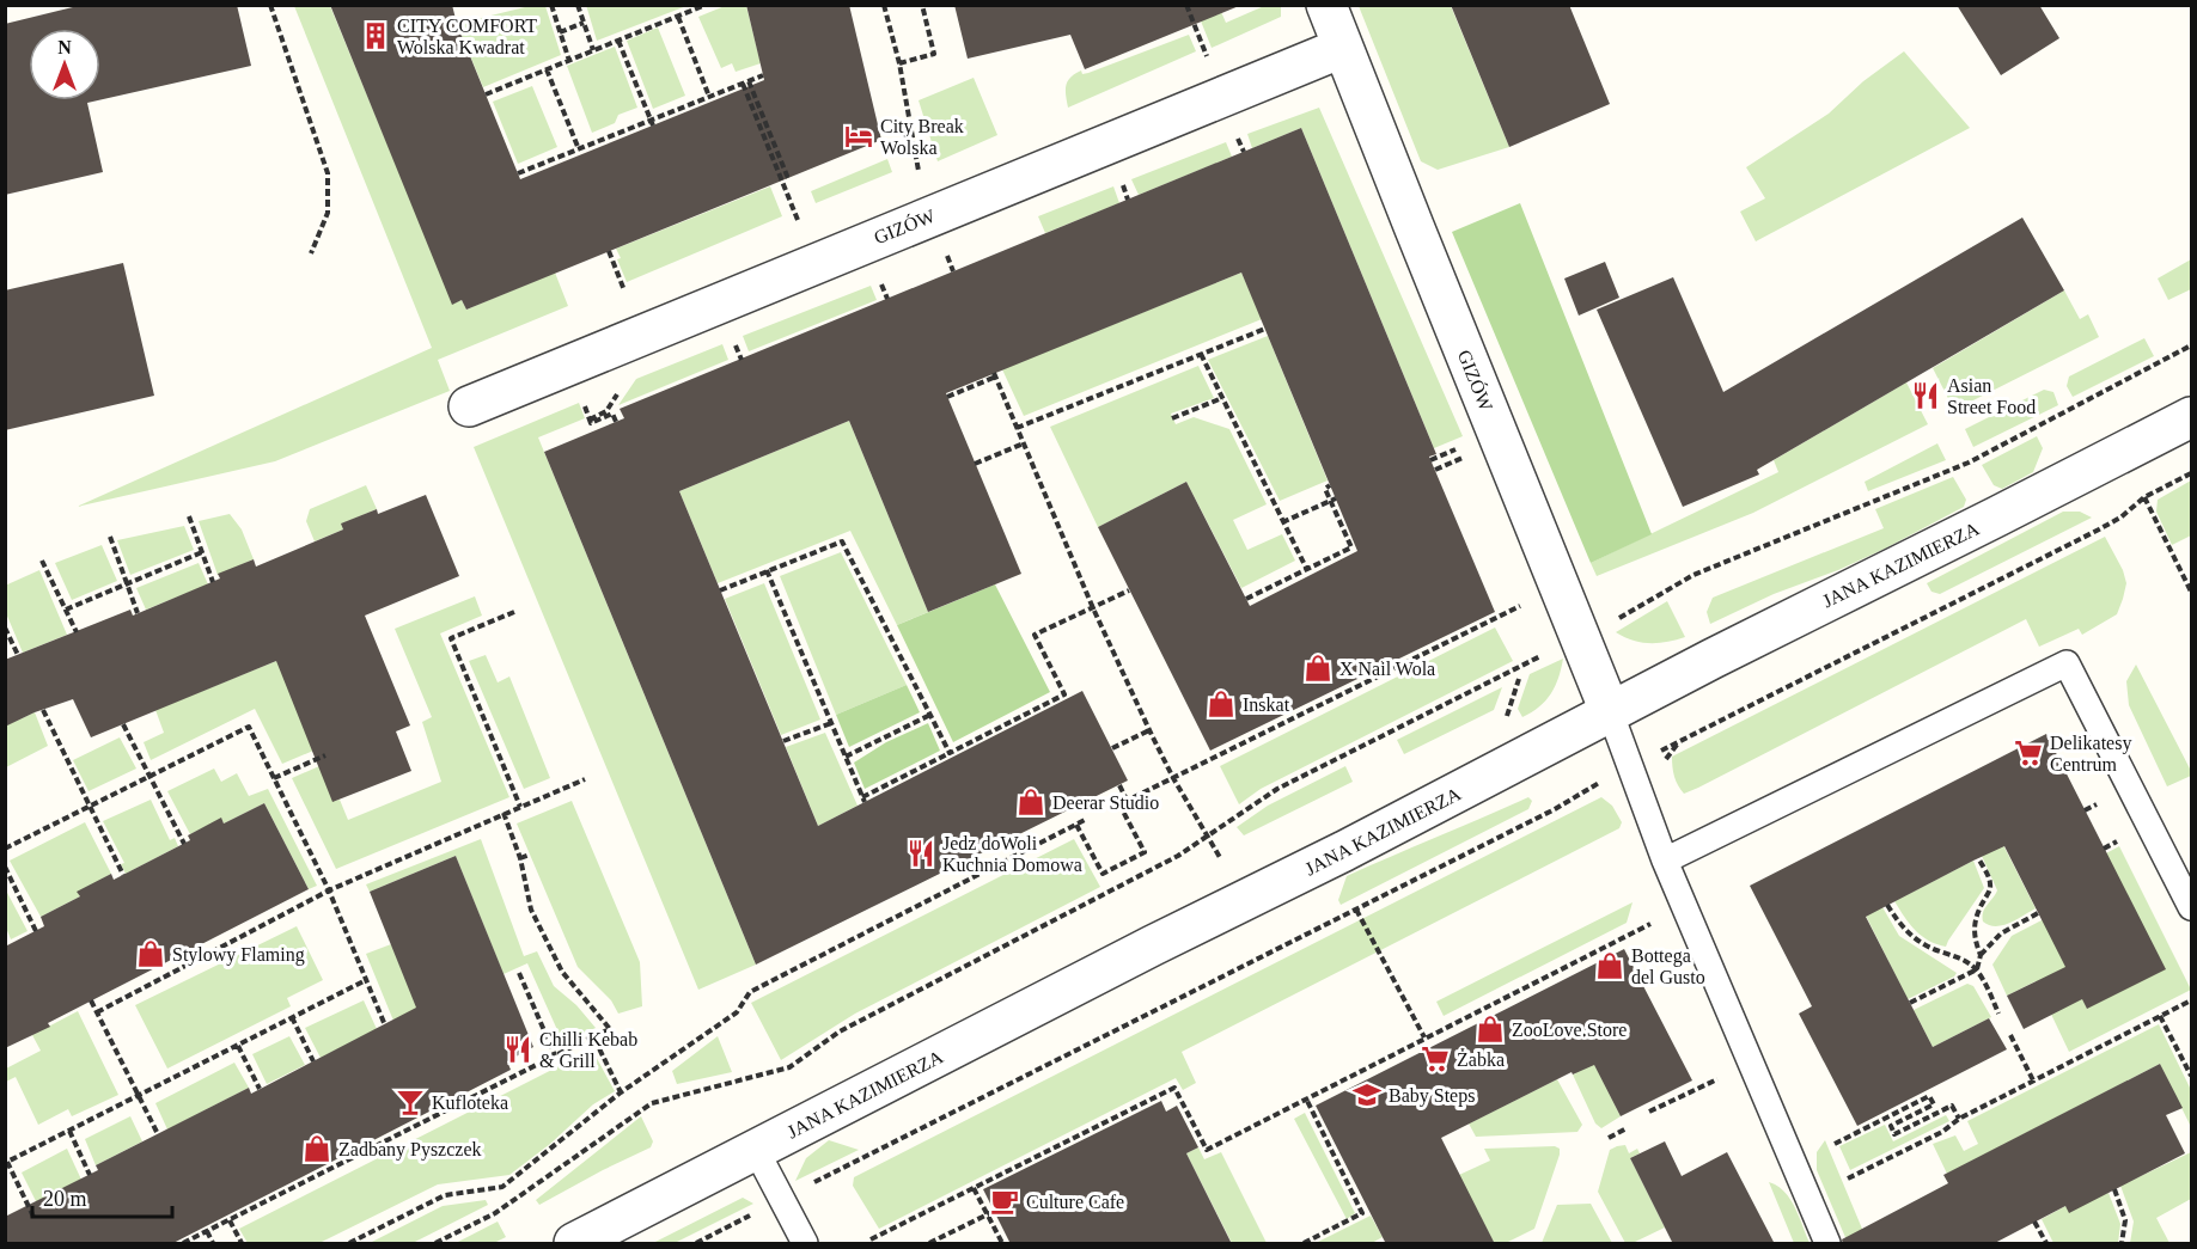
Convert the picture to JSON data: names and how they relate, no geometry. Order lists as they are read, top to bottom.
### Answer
{
  "streets": {
    "street": ["GIZÓW", "JANA KAZIMIERZA"]
  },
  "crossings": [
    ["GIZÓW", "JANA KAZIMIERZA"]
  ],
  "places": {
    "building": ["CITY COMFORT Wolska Kwadrat"],
    "hotel": ["City Break Wolska"],
    "restaurant": ["Asian Street Food", "Jedz doWoli Kuchnia Domowa", "Chilli Kebab & Grill"],
    "shop": [
      "X Nail Wola",
      "Inskat",
      "Deerar Studio",
      "Stylowy Flaming",
      "Bottega del Gusto",
      "ZooLove.Store",
      "Zadbany Pyszczek"
    ],
    "supermarket": ["Delikatesy Centrum", "Żabka"],
    "school or university": ["Baby Steps"],
    "bar": ["Kufloteka"],
    "cafe": ["Culture Cafe"]
  },
  "scale_bar": "20 m",
  "north": "top"
}
